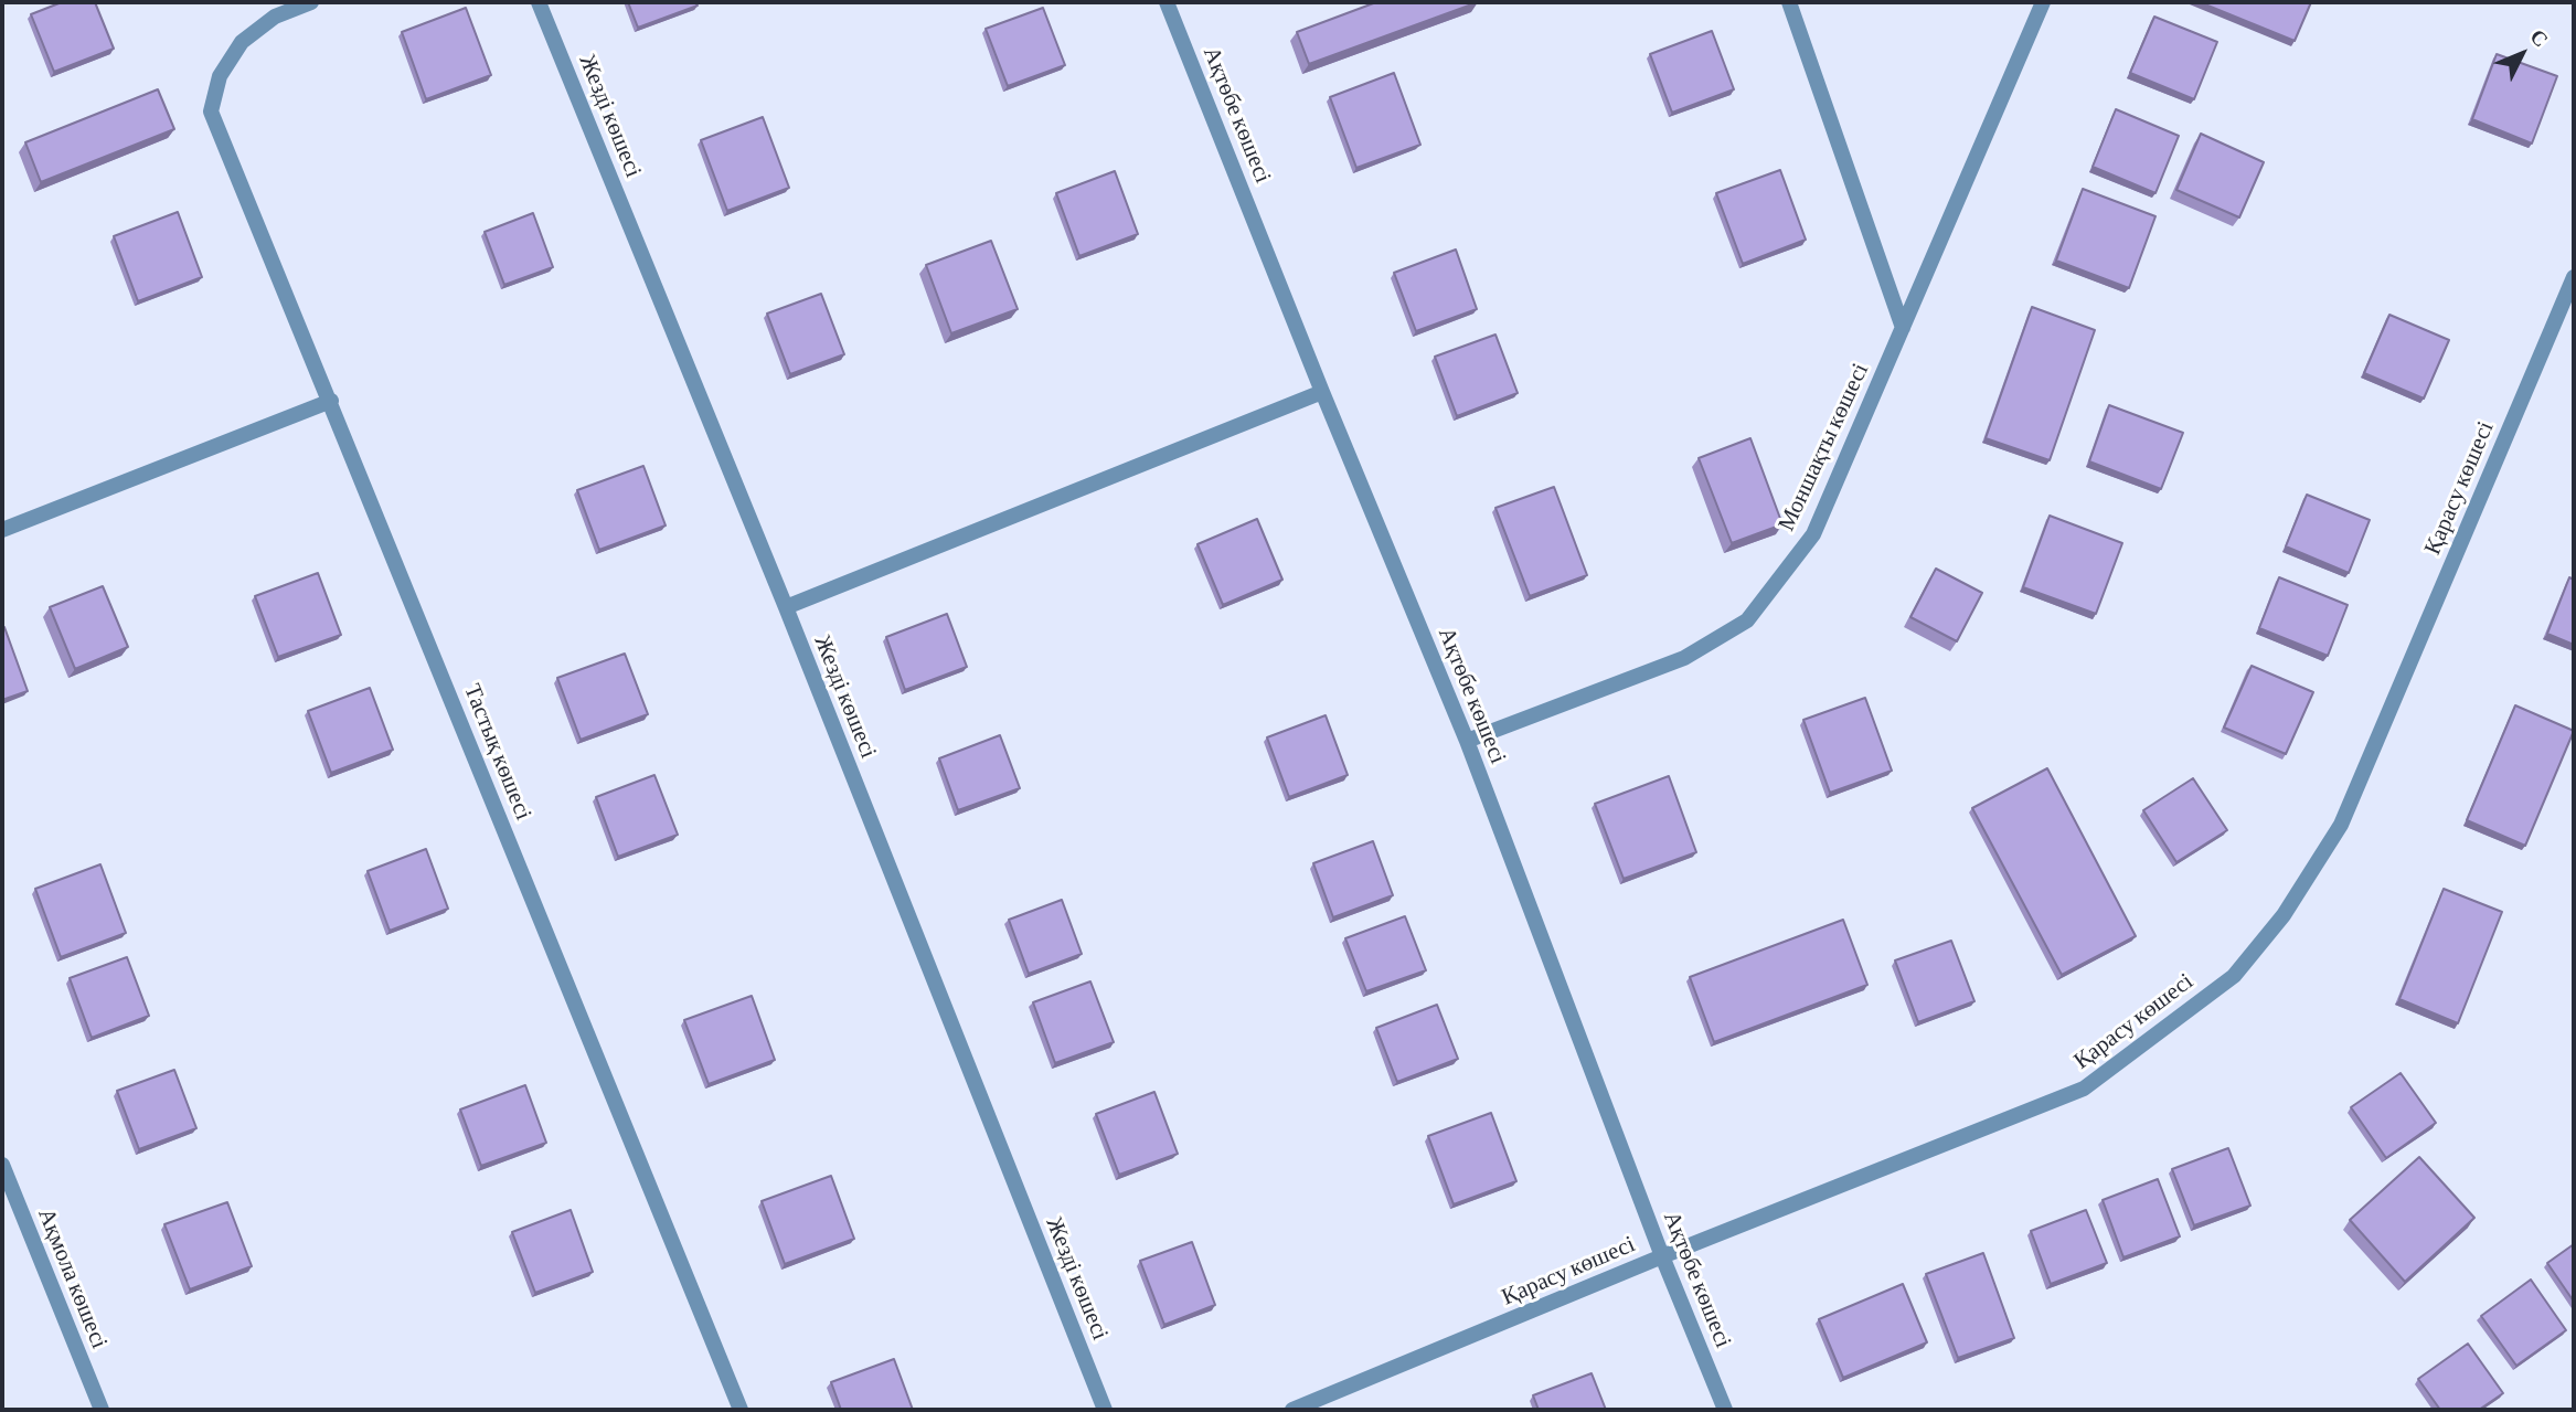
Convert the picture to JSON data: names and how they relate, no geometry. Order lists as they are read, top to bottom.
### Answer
{
  "streets": {
    "street": [
      "Ақтөбе көшесі",
      "Жезді көшесі",
      "Моншақты көшесі",
      "Қарасу көшесі",
      "Тастық көшесі",
      "Ақмола көшесі"
    ]
  },
  "crossings": [
    ["Ақтөбе көшесі", "Моншақты көшесі"],
    ["Ақтөбе көшесі", "Қарасу көшесі"]
  ],
  "north": "top right"
}
